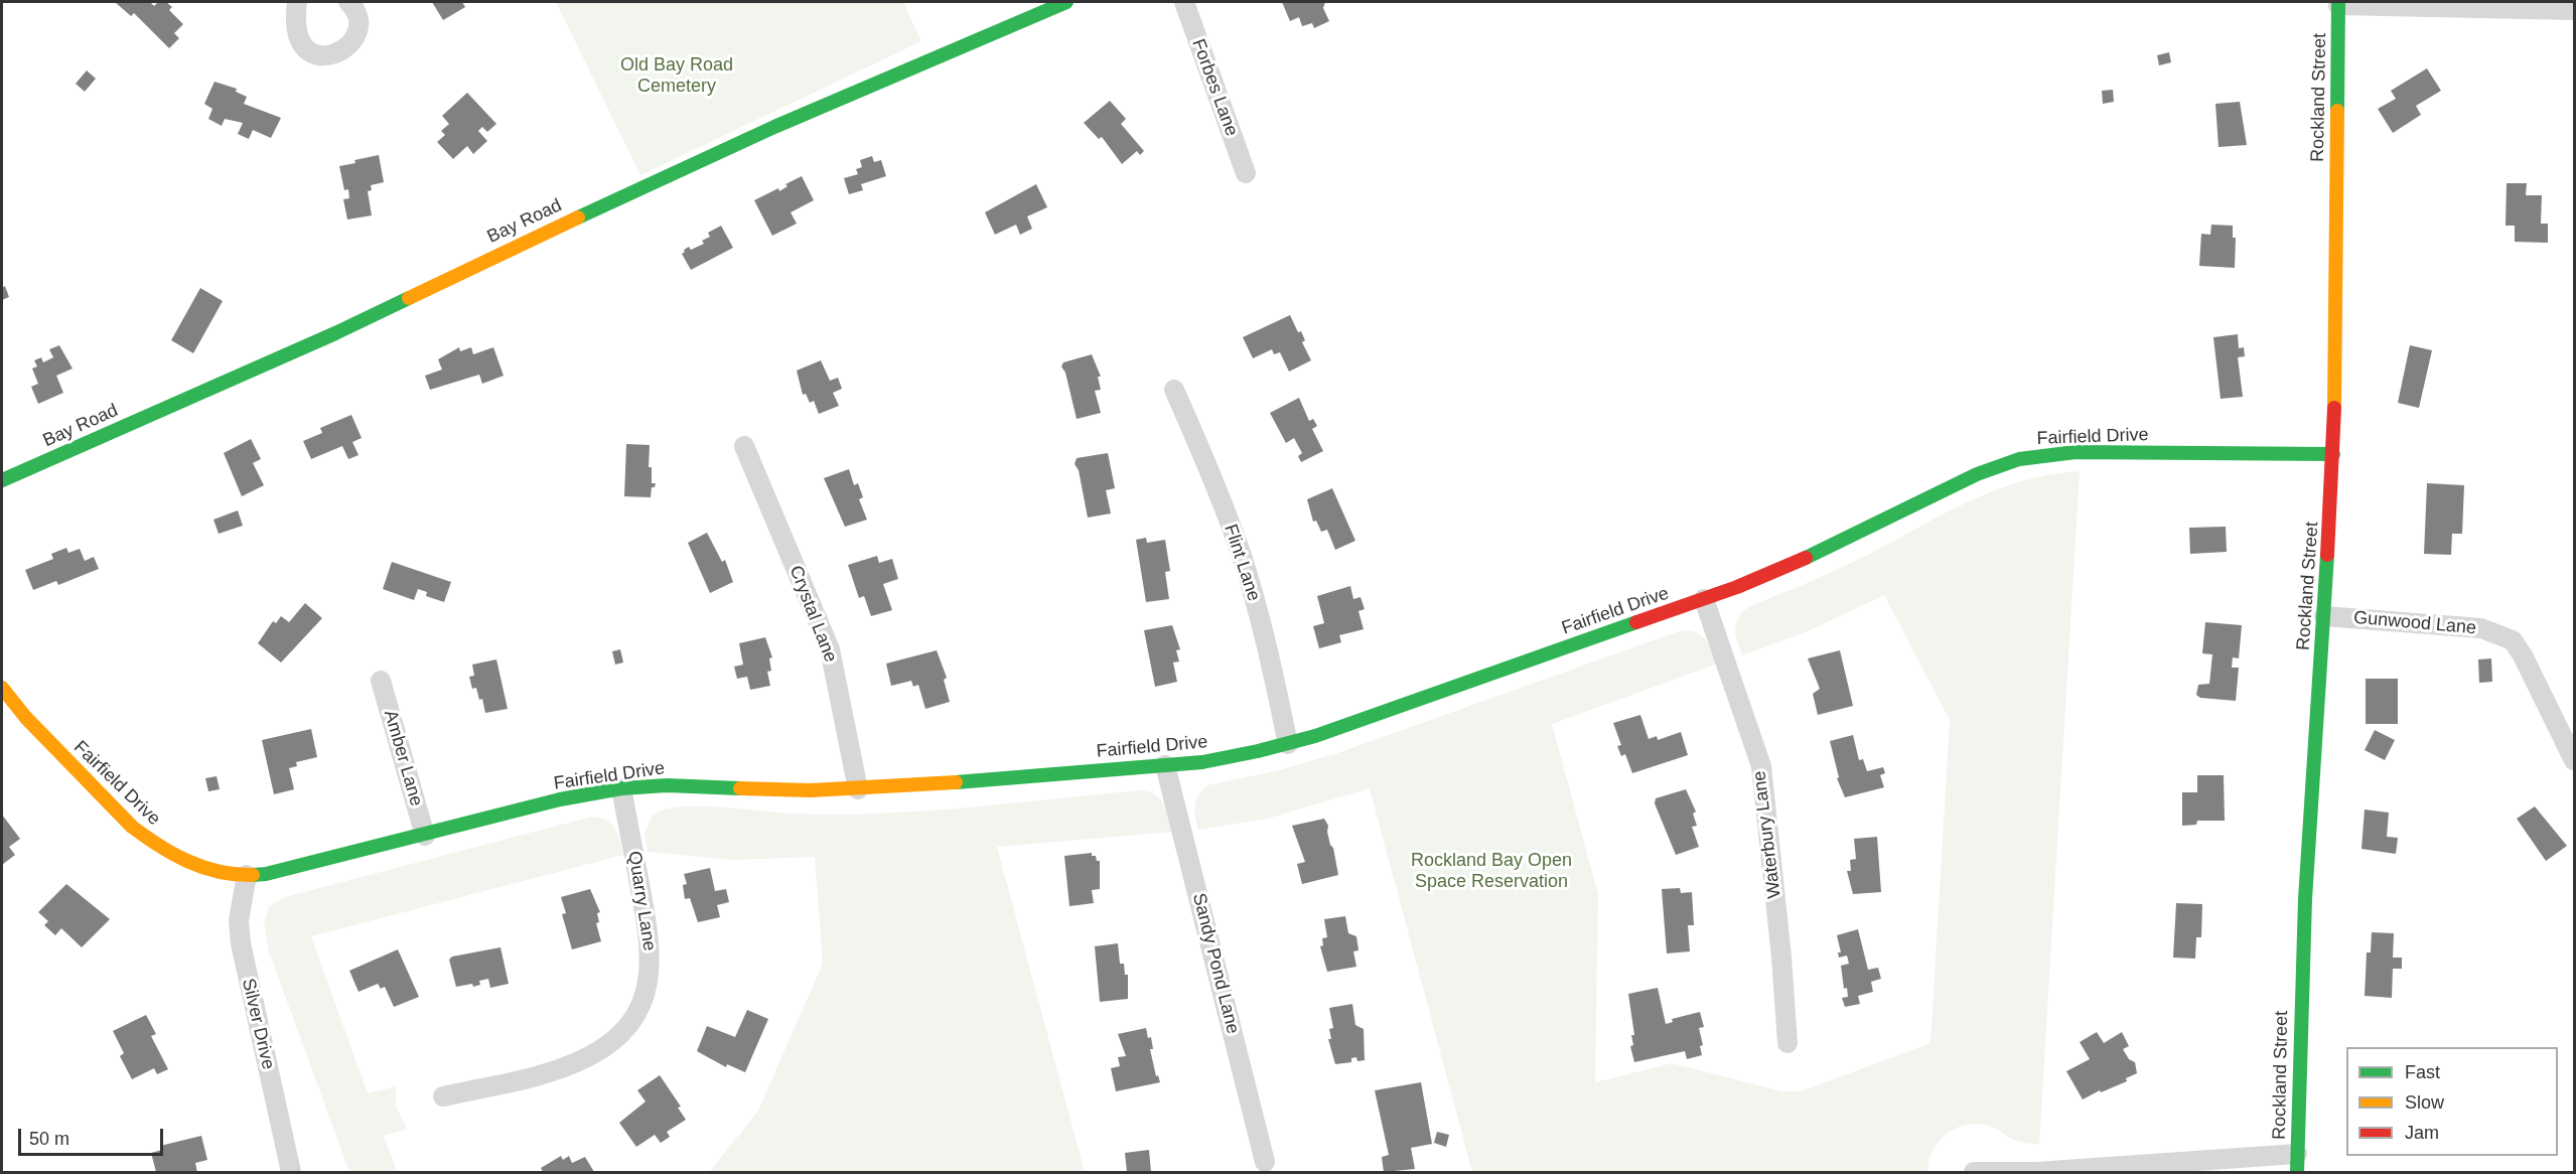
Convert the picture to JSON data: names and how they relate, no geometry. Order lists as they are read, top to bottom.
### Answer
{
  "streets": {
    "street": [
      "Forbes Lane",
      "Rockland Street",
      "Bay Road",
      "Fairfield Drive",
      "Flint Lane",
      "Crystal Lane",
      "Gunwood Lane",
      "Amber Lane",
      "Waterbury Lane",
      "Quarry Lane",
      "Sandy Pond Lane",
      "Silver Drive"
    ]
  },
  "crossings": [
    ["Rockland Street", "Fairfield Drive"],
    ["Rockland Street", "Gunwood Lane"],
    ["Fairfield Drive", "Flint Lane"],
    ["Fairfield Drive", "Crystal Lane"],
    ["Fairfield Drive", "Amber Lane"],
    ["Fairfield Drive", "Waterbury Lane"],
    ["Fairfield Drive", "Quarry Lane"],
    ["Fairfield Drive", "Sandy Pond Lane"],
    ["Fairfield Drive", "Silver Drive"]
  ],
  "parks": ["Old Bay Road Cemetery", "Rockland Bay Open Space Reservation"],
  "legend": ["Fast", "Slow", "Jam"],
  "scale_bar": "50 m"
}
